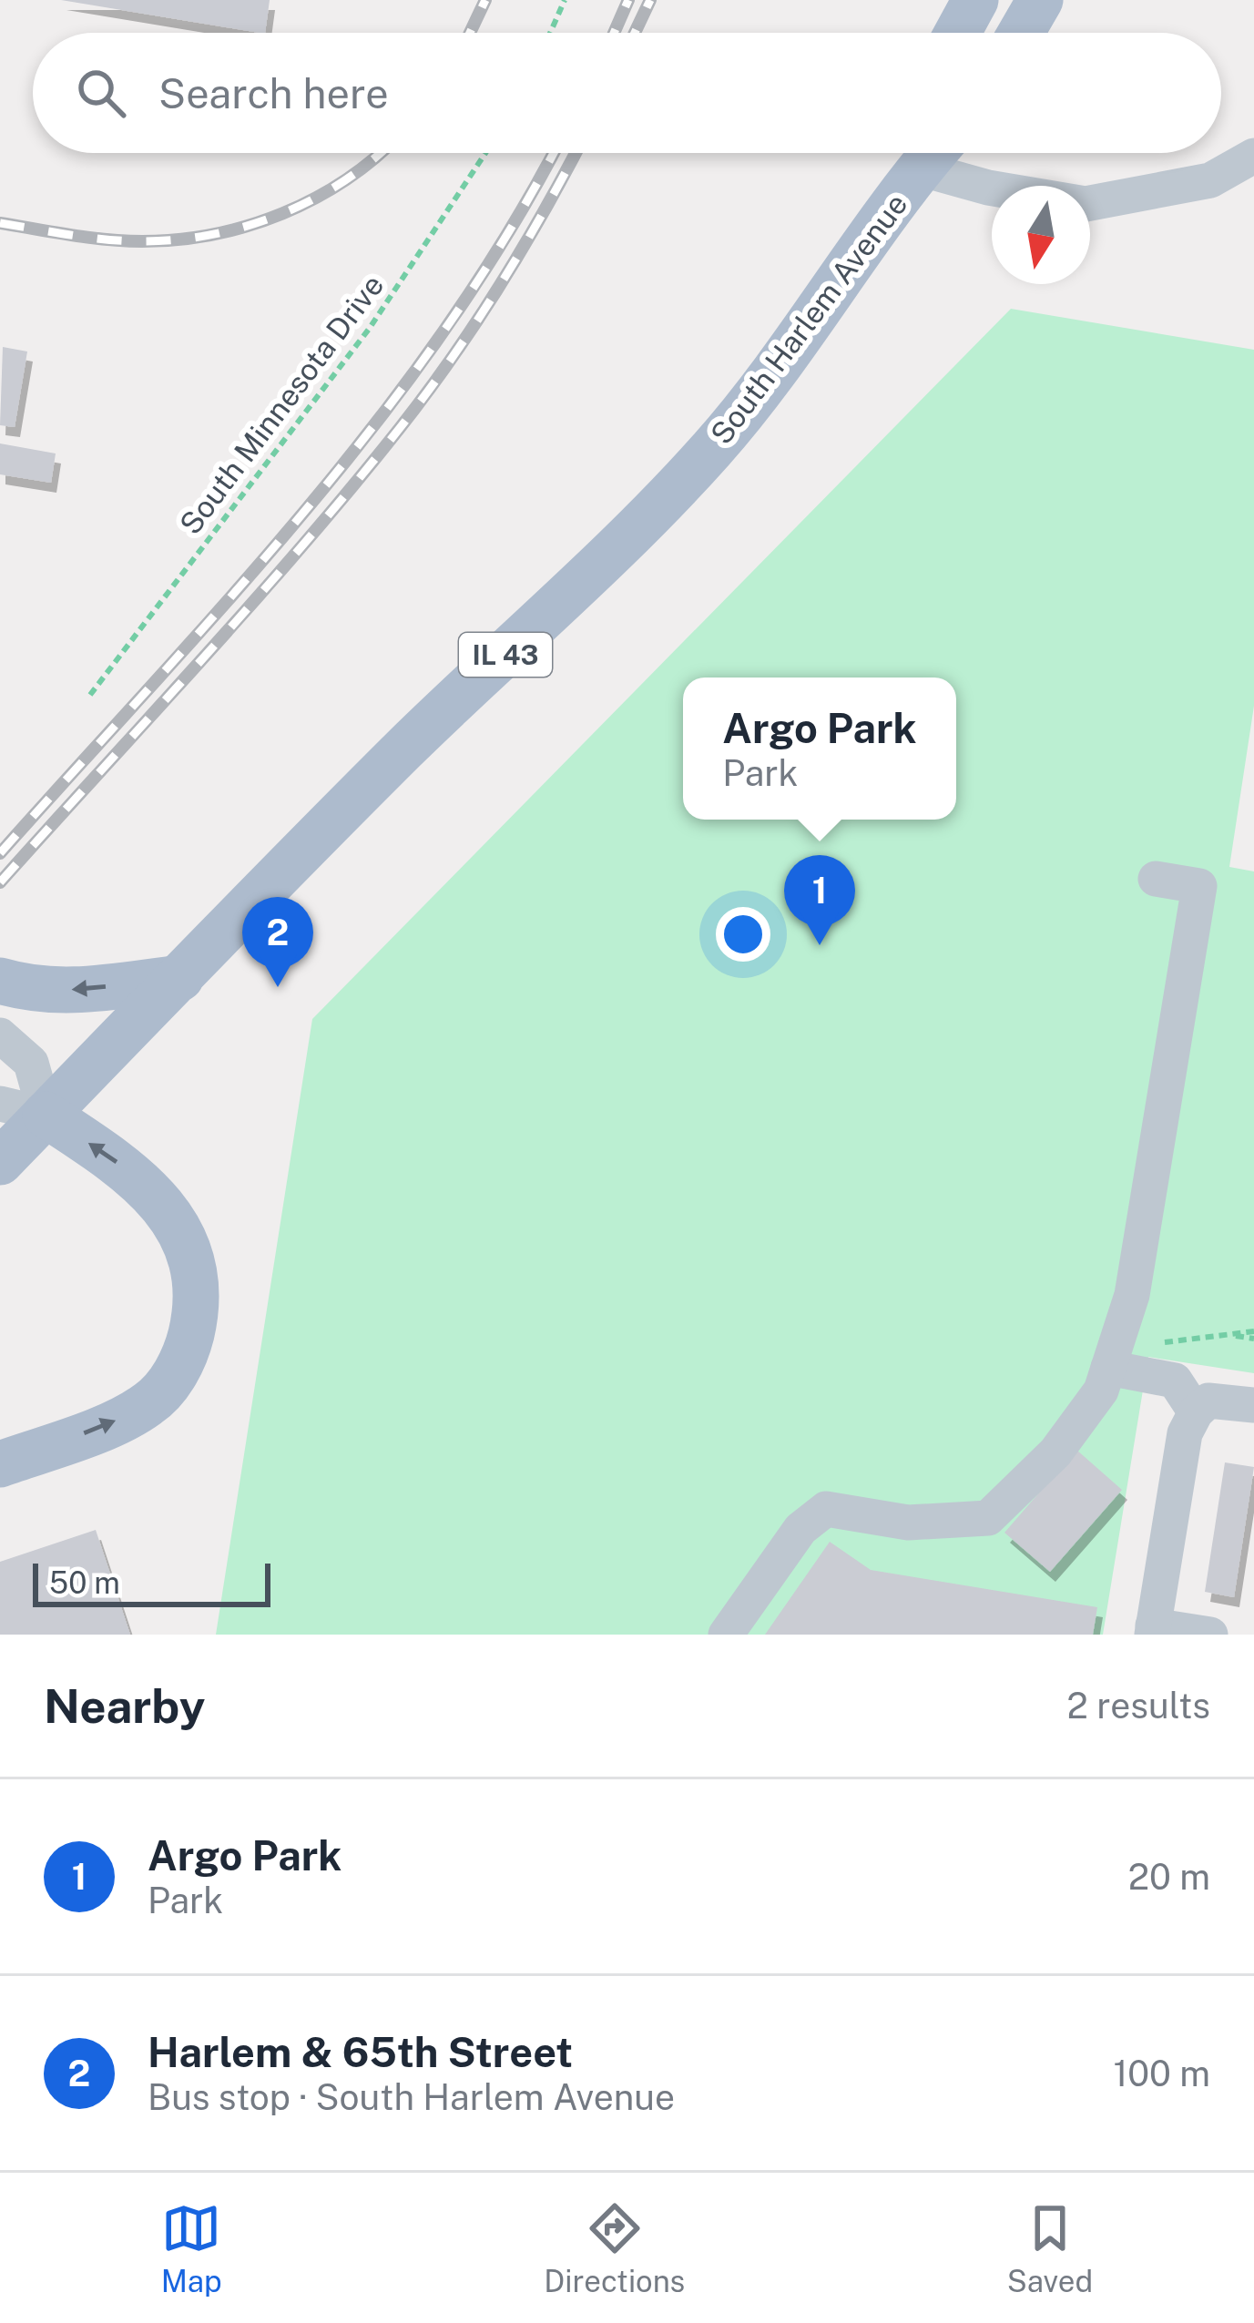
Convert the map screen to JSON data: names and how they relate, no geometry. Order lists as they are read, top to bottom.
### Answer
{
  "streets": {
    "main road": ["South Harlem Avenue", "IL 43"],
    "path": ["South Minnesota Drive"]
  },
  "scale_bar": "50 m",
  "north": "bottom",
  "page": {
    "search": "Search here",
    "popup": ["Argo Park", "Park"],
    "pins": ["1", "2"],
    "scale": "50 m",
    "heading": ["Nearby", "2 results"],
    "list": [
      {
        "mark": "1",
        "name": "Argo Park",
        "note": "Park",
        "value": "20 m"
      },
      {
        "mark": "2",
        "name": "Harlem & 65th Street",
        "note": "Bus stop · South Harlem Avenue",
        "value": "100 m"
      }
    ],
    "nav": ["Map", "Directions", "Saved"]
  }
}
